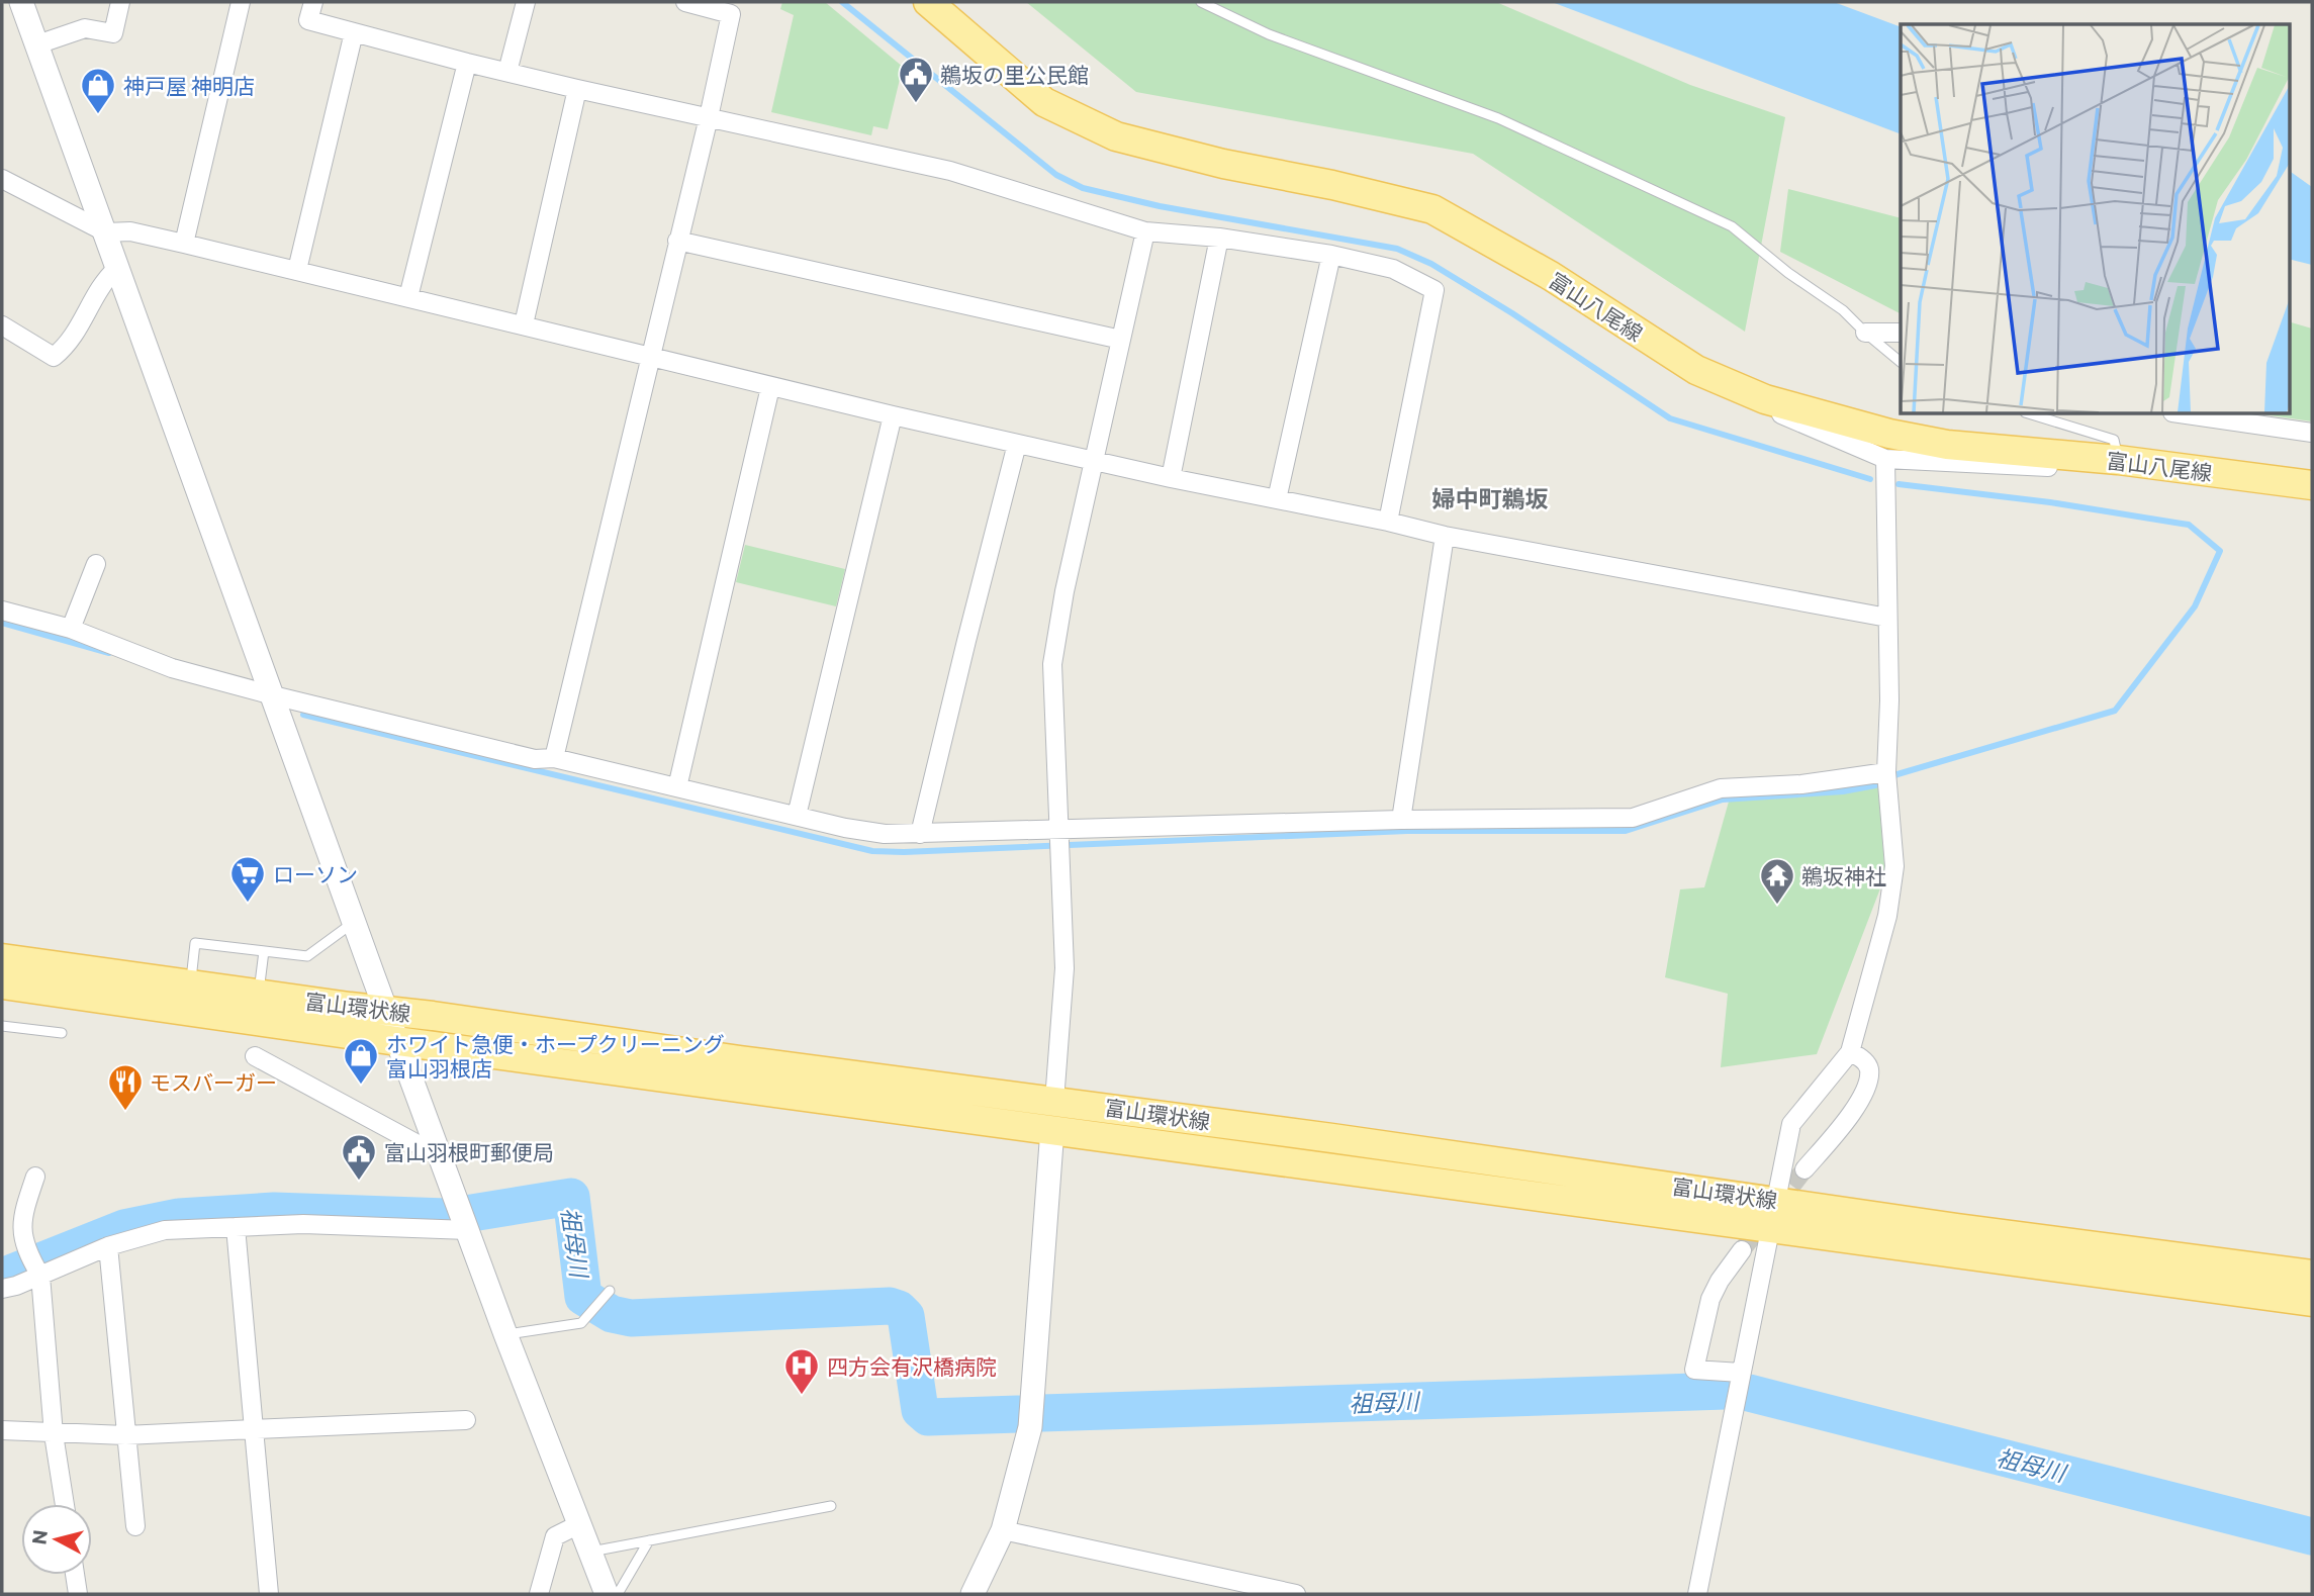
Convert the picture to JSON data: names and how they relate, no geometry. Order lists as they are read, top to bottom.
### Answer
{
  "streets": {
    "main road": ["富山八尾線", "富山環状線"]
  },
  "districts": ["婦中町鵜坂"],
  "water": ["祖母川"],
  "places": {
    "public building": ["鵜坂の里公民館", "富山羽根町郵便局"],
    "shop": ["神戸屋 神明店", "ホワイト急便・ホープクリーニング 富山羽根店"],
    "supermarket": ["ローソン"],
    "temple": ["鵜坂神社"],
    "restaurant": ["モスバーガー"],
    "hospital": ["四方会有沢橋病院"]
  },
  "north": "left"
}
